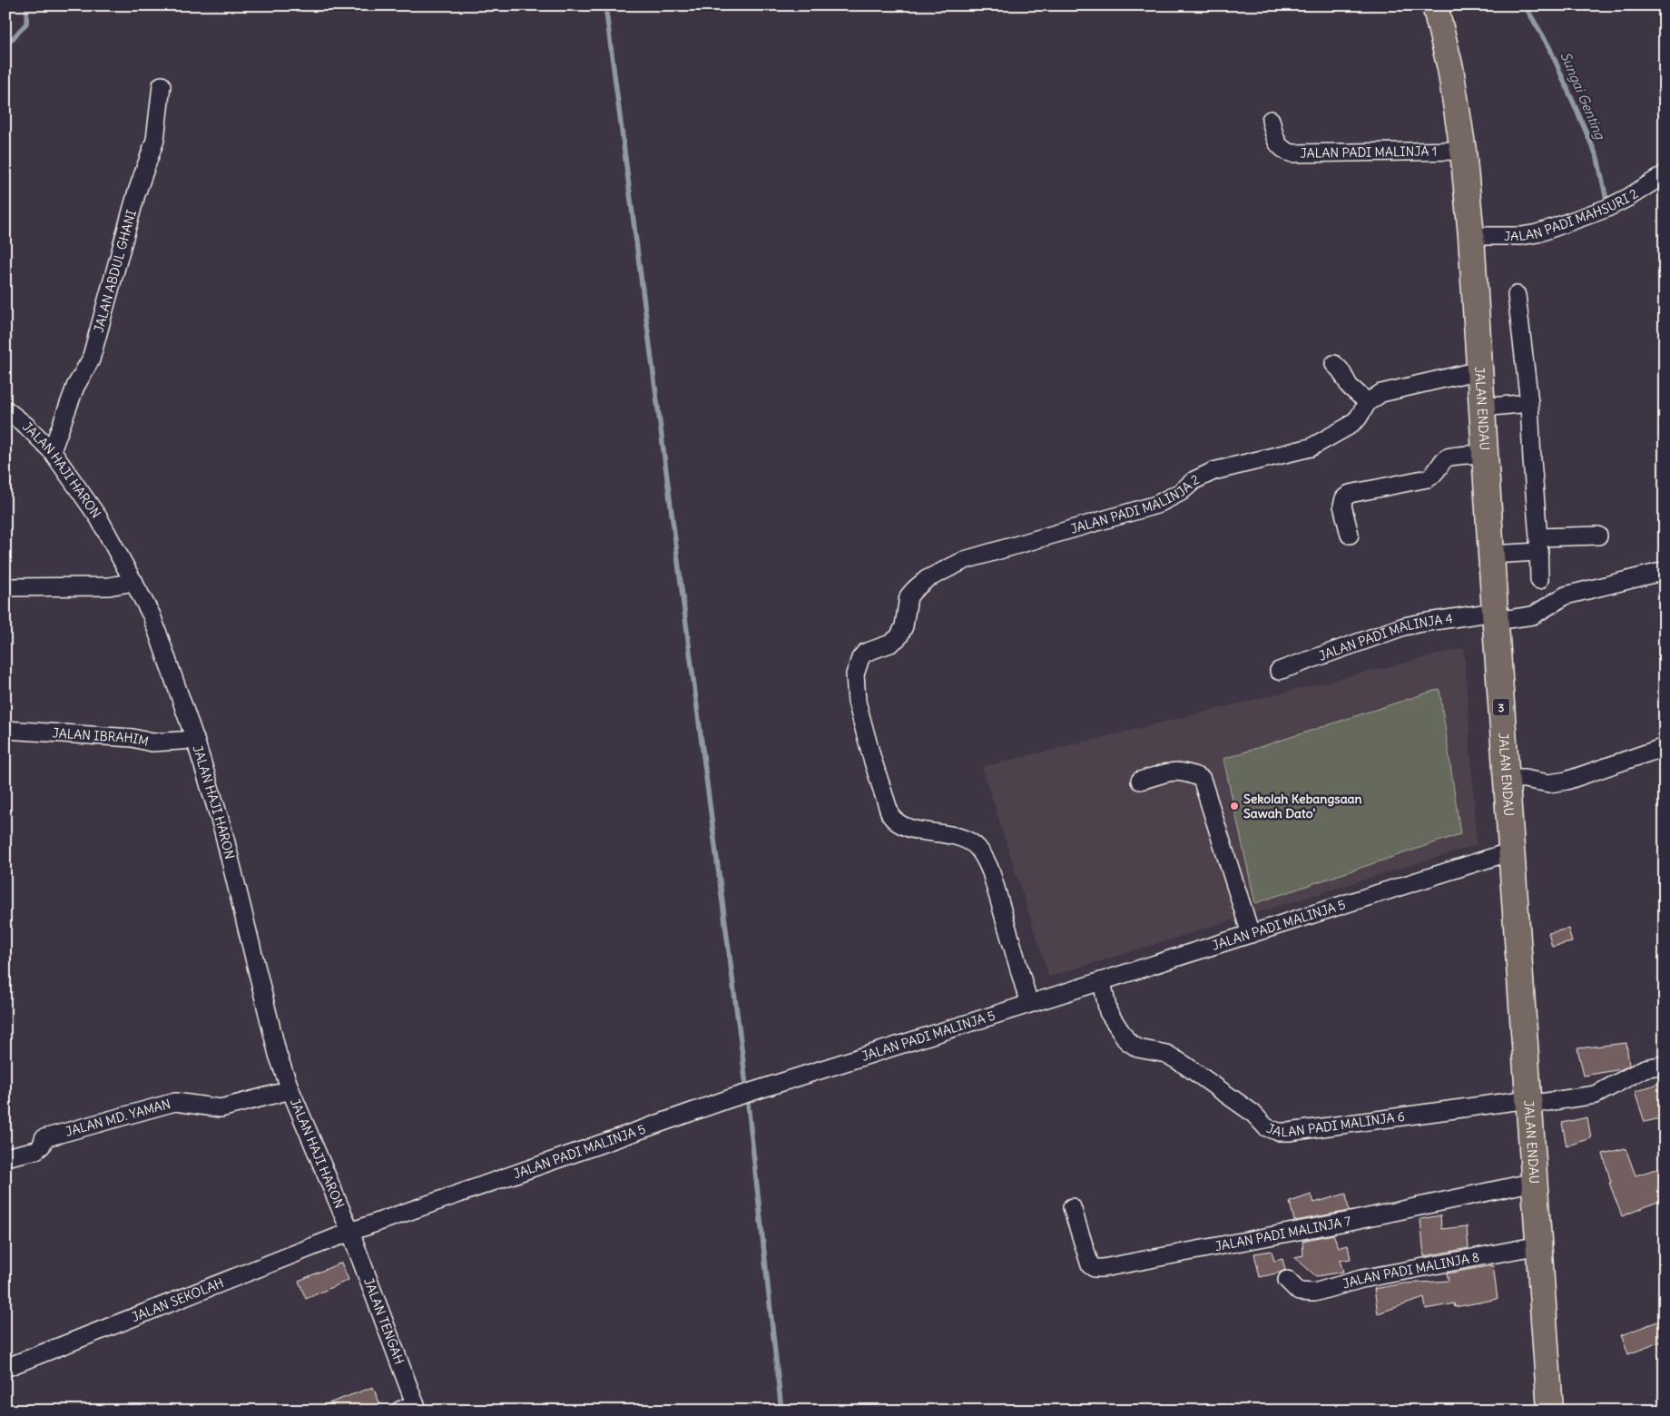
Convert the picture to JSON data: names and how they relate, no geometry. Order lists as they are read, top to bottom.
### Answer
{
  "streets": {
    "highway": ["JALAN ENDAU", "3"],
    "street": [
      "JALAN PADI MALINJA 1",
      "JALAN PADI MAHSURI 2",
      "JALAN ABDUL GHANI",
      "JALAN HAJI HARON",
      "JALAN PADI MALINJA 2",
      "JALAN PADI MALINJA 4",
      "JALAN IBRAHIM",
      "JALAN PADI MALINJA 5",
      "JALAN MD. YAMAN",
      "JALAN PADI MALINJA 6",
      "JALAN PADI MALINJA 7",
      "JALAN PADI MALINJA 8",
      "JALAN SEKOLAH",
      "JALAN TENGAH"
    ]
  },
  "crossings": [
    ["JALAN PADI MALINJA 1", "JALAN ENDAU"],
    ["JALAN PADI MAHSURI 2", "JALAN ENDAU"],
    ["JALAN ABDUL GHANI", "JALAN HAJI HARON"],
    ["JALAN ENDAU", "JALAN PADI MALINJA 2"],
    ["JALAN ENDAU", "JALAN PADI MALINJA 4"],
    ["JALAN ENDAU", "JALAN PADI MALINJA 5"],
    ["JALAN ENDAU", "JALAN PADI MALINJA 6"],
    ["JALAN ENDAU", "JALAN PADI MALINJA 7"],
    ["JALAN ENDAU", "JALAN PADI MALINJA 8"],
    ["JALAN HAJI HARON", "JALAN IBRAHIM"],
    ["JALAN HAJI HARON", "JALAN PADI MALINJA 5"],
    ["JALAN HAJI HARON", "JALAN MD. YAMAN"],
    ["JALAN HAJI HARON", "JALAN SEKOLAH"],
    ["JALAN HAJI HARON", "JALAN TENGAH"],
    ["JALAN PADI MALINJA 2", "JALAN PADI MALINJA 5"],
    ["JALAN PADI MALINJA 5", "JALAN PADI MALINJA 6"],
    ["JALAN PADI MALINJA 5", "JALAN SEKOLAH"],
    ["JALAN PADI MALINJA 5", "JALAN TENGAH"],
    ["JALAN SEKOLAH", "JALAN TENGAH"]
  ],
  "water": ["Sungai Genting"],
  "places": ["Sekolah Kebangsaan Sawah Dato'"]
}
